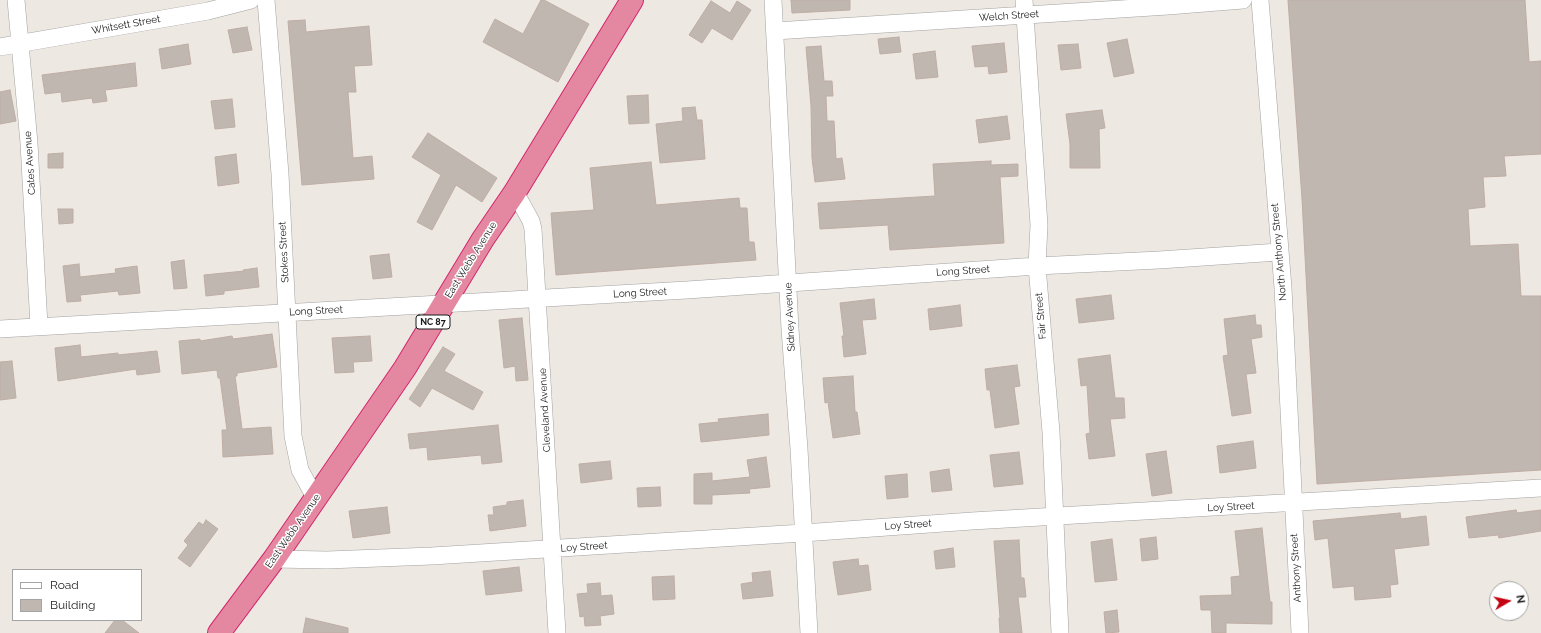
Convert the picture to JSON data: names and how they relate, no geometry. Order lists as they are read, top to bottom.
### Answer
{
  "streets": {
    "highway": ["East Webb Avenue", "NC 87"],
    "street": [
      "Welch Street",
      "Whitsett Street",
      "Cates Avenue",
      "Stokes Street",
      "North Anthony Street",
      "Long Street",
      "Fair Street",
      "Sidney Avenue",
      "Cleveland Avenue",
      "Loy Street",
      "Anthony Street"
    ]
  },
  "crossings": [
    ["Welch Street", "Fair Street"],
    ["Welch Street", "Sidney Avenue"],
    ["Whitsett Street", "Cates Avenue"],
    ["Cates Avenue", "Long Street"],
    ["Stokes Street", "East Webb Avenue"],
    ["Stokes Street", "Long Street"],
    ["North Anthony Street", "Long Street"],
    ["North Anthony Street", "Loy Street"],
    ["North Anthony Street", "Anthony Street"],
    ["East Webb Avenue", "Long Street"],
    ["East Webb Avenue", "Cleveland Avenue"],
    ["East Webb Avenue", "Loy Street"],
    ["Long Street", "Fair Street"],
    ["Long Street", "Sidney Avenue"],
    ["Long Street", "Cleveland Avenue"],
    ["Fair Street", "Loy Street"],
    ["Sidney Avenue", "Loy Street"],
    ["Cleveland Avenue", "Loy Street"],
    ["Loy Street", "Anthony Street"]
  ],
  "legend": ["Road", "Building"],
  "north": "right"
}
